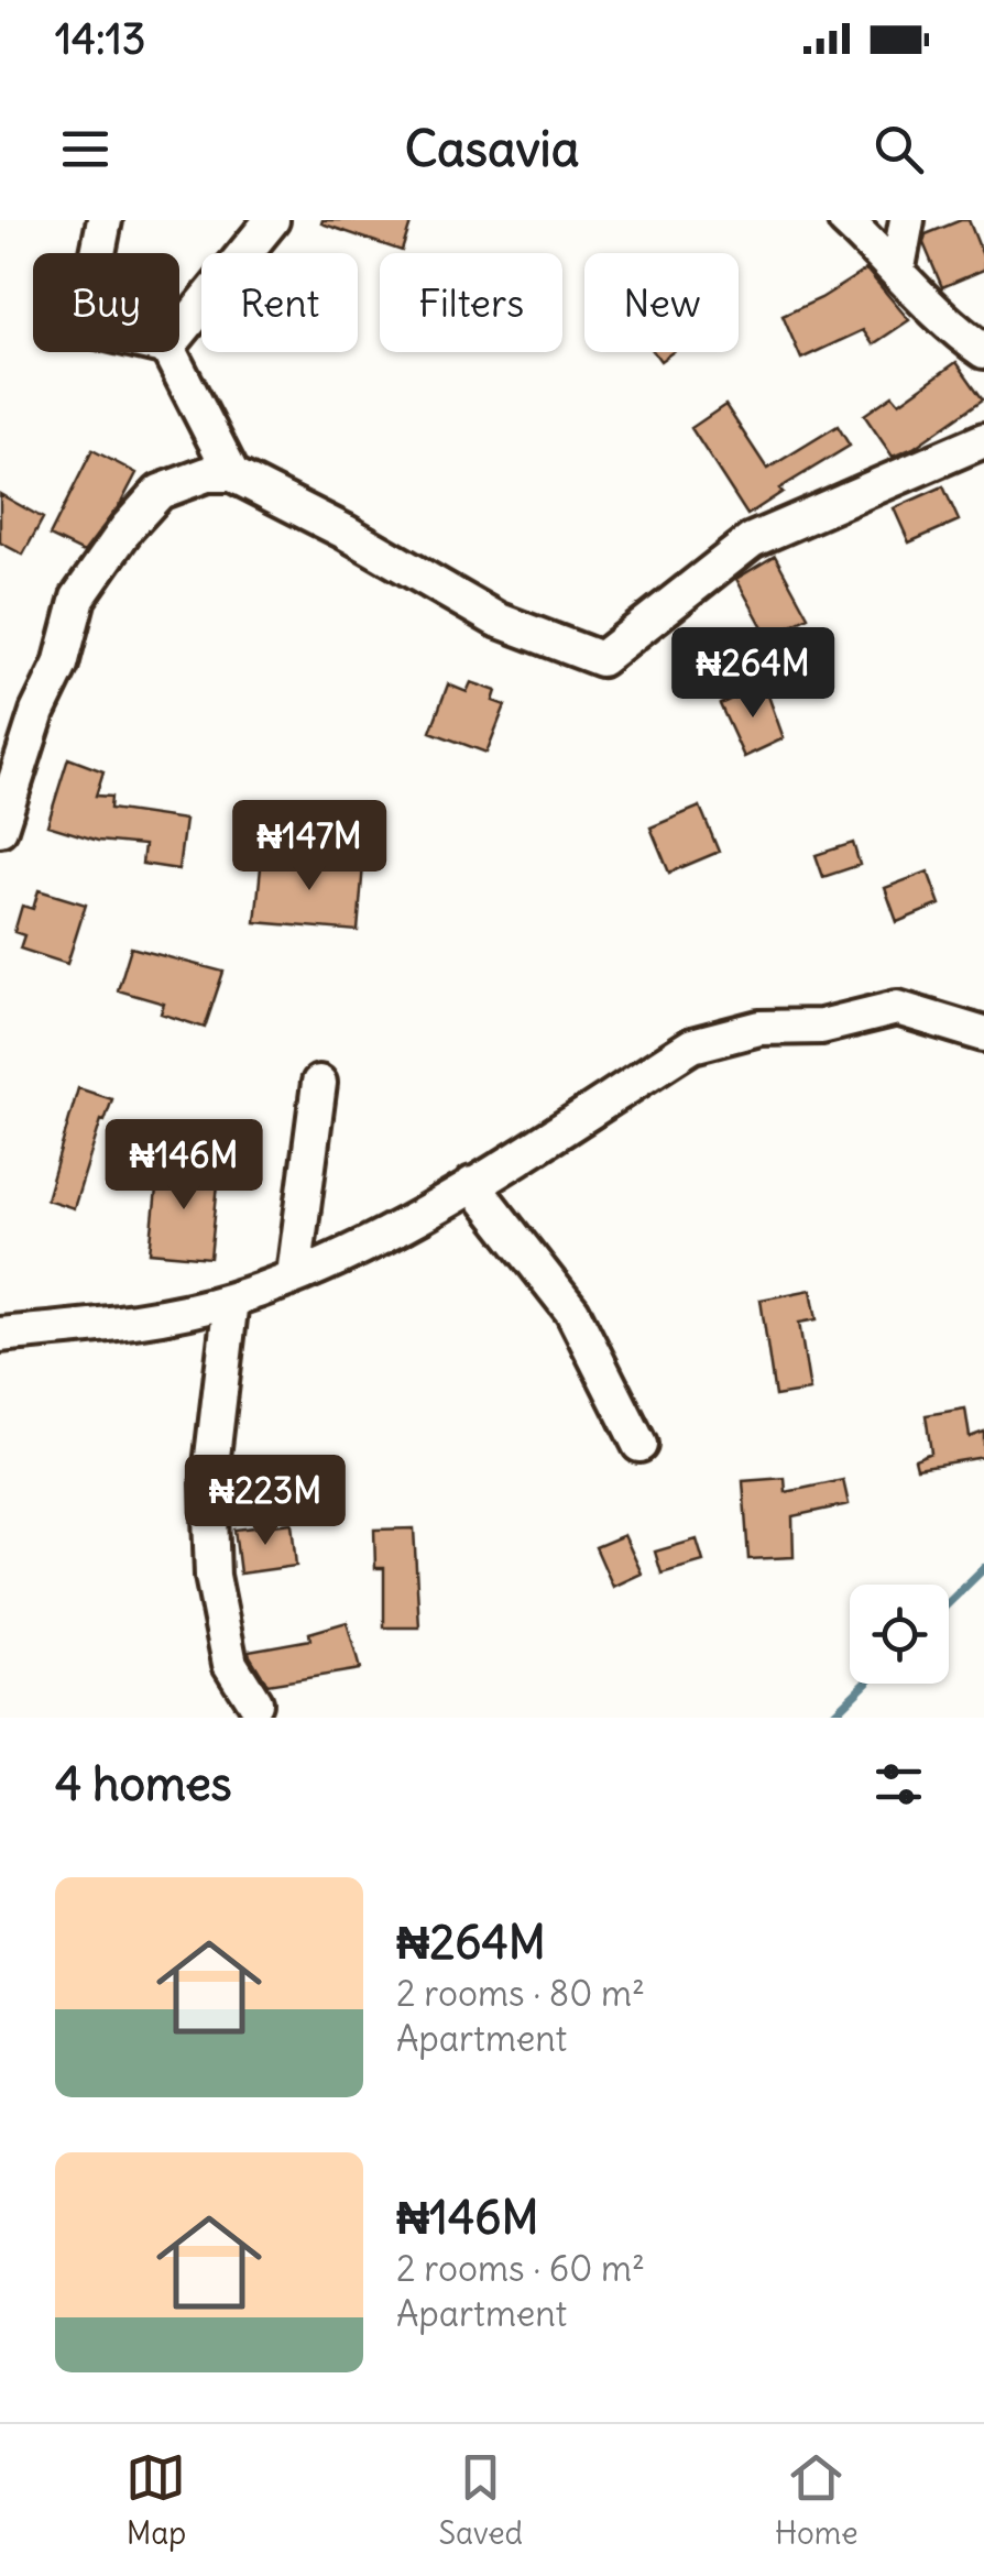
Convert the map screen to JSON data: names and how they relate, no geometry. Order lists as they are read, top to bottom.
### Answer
{
  "page": {
    "status": "14:13",
    "header": "Casavia",
    "chip": [
      "Buy",
      "Rent",
      "Filters",
      "New"
    ],
    "price": [
      "₦264M",
      "₦147M",
      "₦146M",
      "₦223M"
    ],
    "heading": "4 homes",
    "list": [
      {
        "name": "₦264M",
        "note": "2 rooms · 80 m² · Apartment"
      },
      {
        "name": "₦146M",
        "note": "2 rooms · 60 m² · Apartment"
      }
    ],
    "tabs": ["Map", "Saved", "Home"]
  }
}
